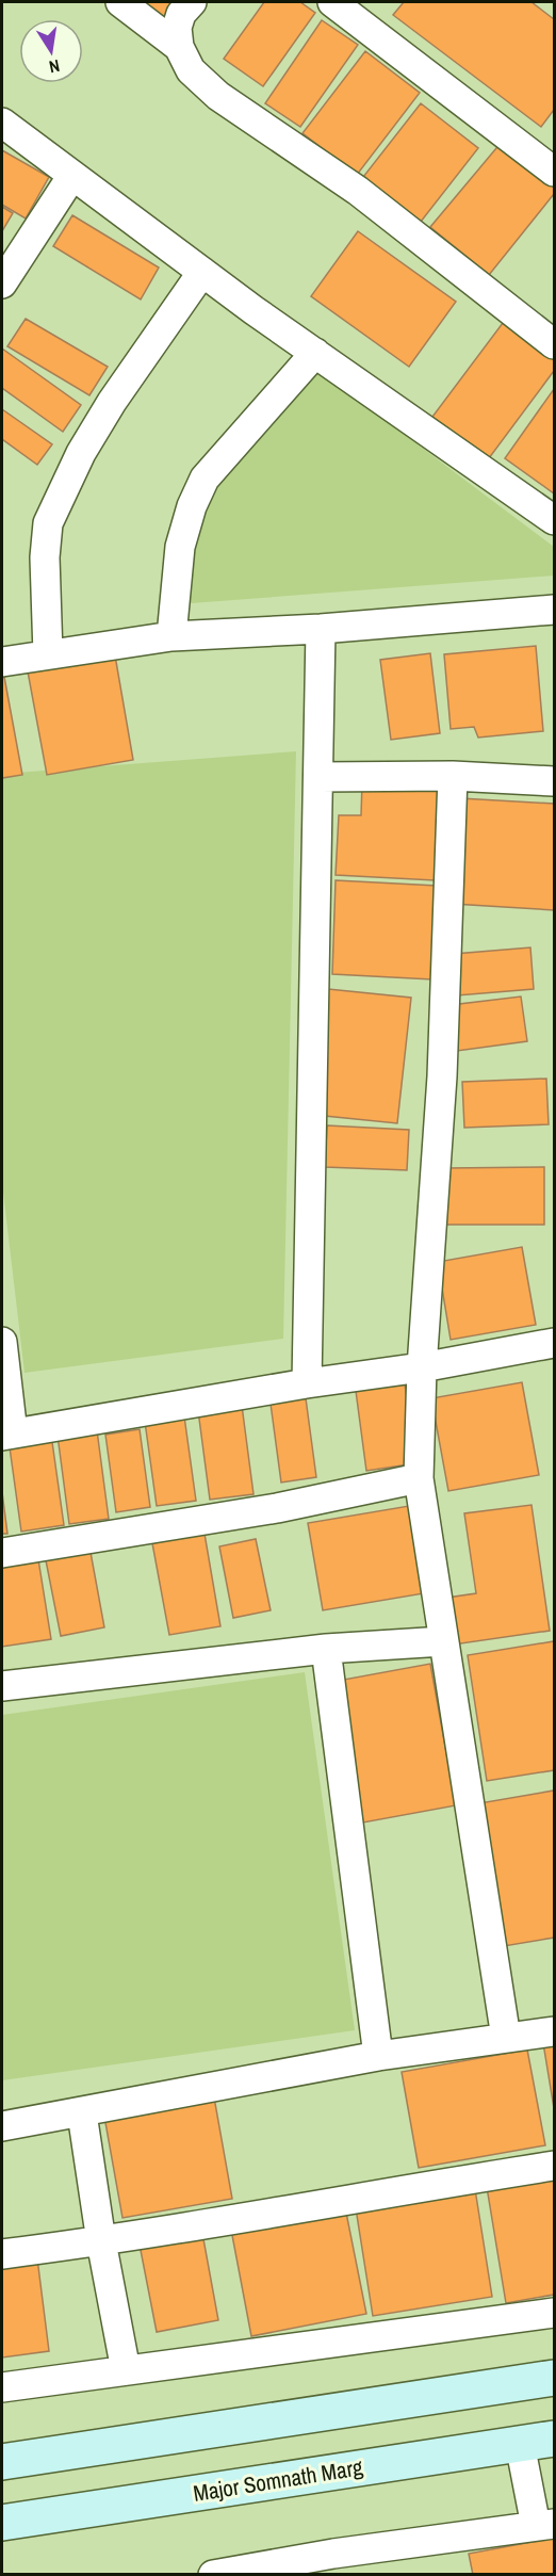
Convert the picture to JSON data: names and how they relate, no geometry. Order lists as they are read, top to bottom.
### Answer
{
  "streets": {
    "main road": ["Major Somnath Marg"]
  },
  "north": "bottom"
}
